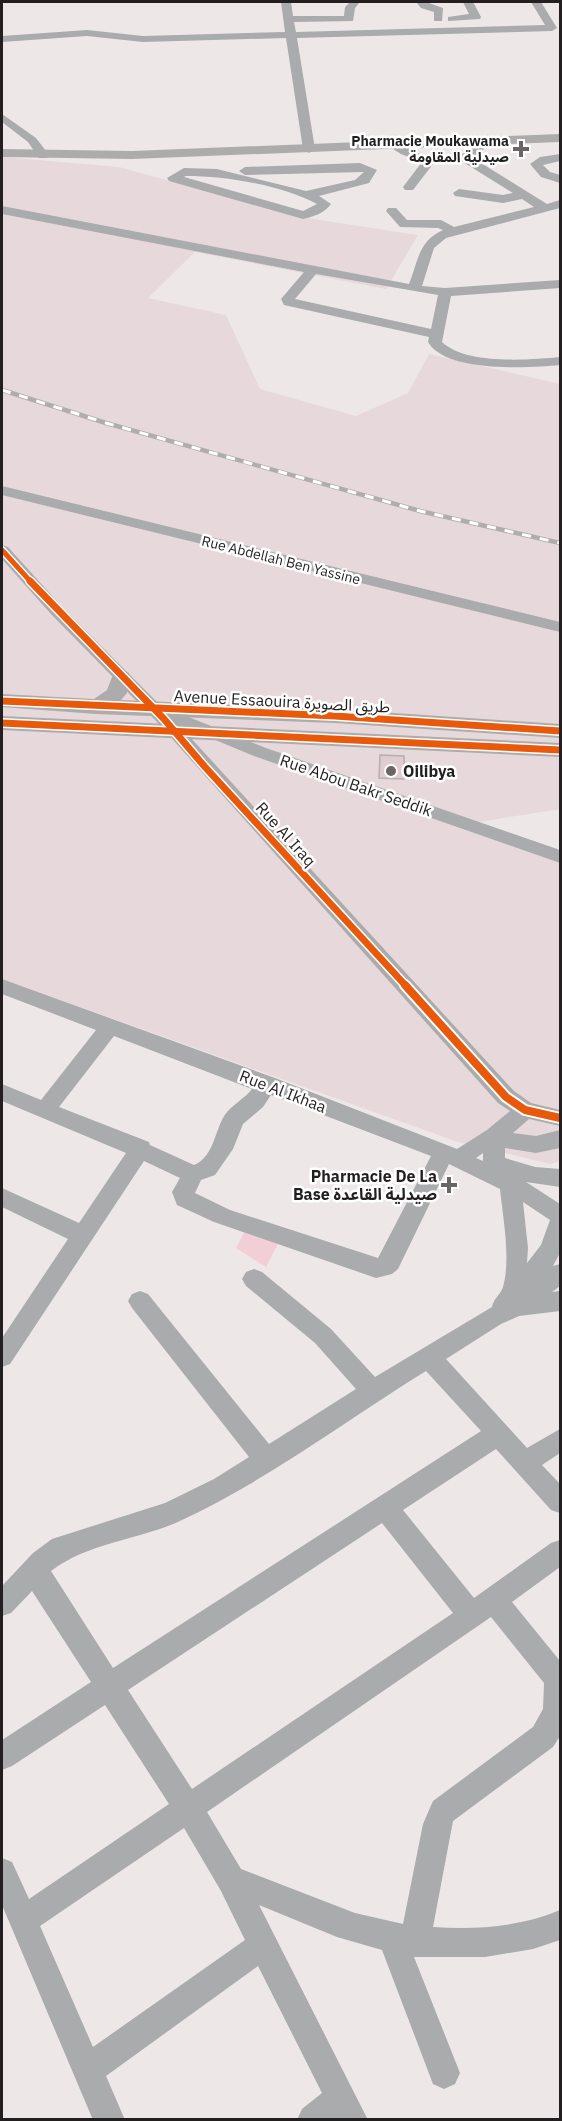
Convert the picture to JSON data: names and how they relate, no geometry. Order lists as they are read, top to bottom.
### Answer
{
  "streets": {
    "main road": ["Avenue Essaouira طريق الصويرة"],
    "street": [
      "Rue Abdellah Ben Yassine",
      "Rue Abou Bakr Seddik",
      "Rue Al Iraq",
      "Rue Al Ikhaa"
    ]
  },
  "crossings": [
    ["Avenue Essaouira طريق الصويرة", "Rue Abou Bakr Seddik"],
    ["Avenue Essaouira طريق الصويرة", "Rue Al Iraq"],
    ["Rue Abou Bakr Seddik", "Rue Al Iraq"]
  ],
  "places": {
    "health": ["Pharmacie Moukawama صيدلية المقاومة", "Pharmacie De La Base صيدلية القاعدة"],
    "other": ["Oilibya"]
  }
}
